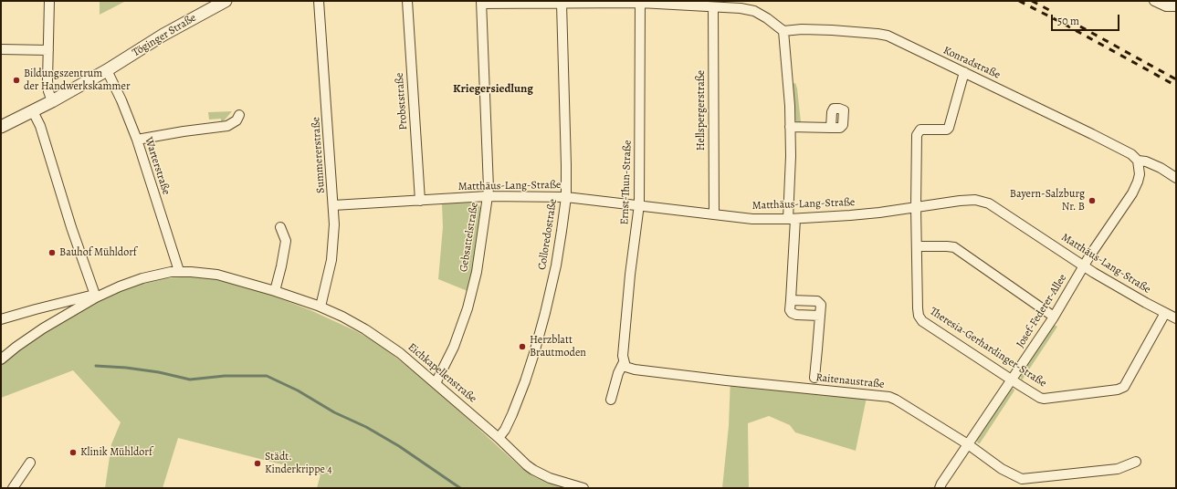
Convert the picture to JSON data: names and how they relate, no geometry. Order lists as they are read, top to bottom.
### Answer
{
  "streets": {
    "street": [
      "Töginger Straße",
      "Konradstraße",
      "Probststraße",
      "Hellspergerstraße",
      "Summererstraße",
      "Warterstraße",
      "Ernst-Thun-Straße",
      "Matthäus-Lang-Straße",
      "Colloredostraße",
      "Gebsattelstraße",
      "Josef-Federer-Allee",
      "Theresia-Gerhardinger-Straße",
      "Eichkapellenstraße",
      "Raitenaustraße"
    ]
  },
  "crossings": [
    ["Töginger Straße", "Warterstraße"],
    ["Konradstraße", "Josef-Federer-Allee"],
    ["Konradstraße", "Theresia-Gerhardinger-Straße"],
    ["Probststraße", "Matthäus-Lang-Straße"],
    ["Hellspergerstraße", "Matthäus-Lang-Straße"],
    ["Summererstraße", "Matthäus-Lang-Straße"],
    ["Summererstraße", "Eichkapellenstraße"],
    ["Warterstraße", "Eichkapellenstraße"],
    ["Ernst-Thun-Straße", "Matthäus-Lang-Straße"],
    ["Ernst-Thun-Straße", "Raitenaustraße"],
    ["Matthäus-Lang-Straße", "Colloredostraße"],
    ["Matthäus-Lang-Straße", "Gebsattelstraße"],
    ["Matthäus-Lang-Straße", "Josef-Federer-Allee"],
    ["Matthäus-Lang-Straße", "Theresia-Gerhardinger-Straße"],
    ["Colloredostraße", "Eichkapellenstraße"],
    ["Gebsattelstraße", "Eichkapellenstraße"],
    ["Josef-Federer-Allee", "Theresia-Gerhardinger-Straße"],
    ["Josef-Federer-Allee", "Raitenaustraße"]
  ],
  "districts": ["Kriegersiedlung"],
  "places": [
    "Bildungszentrum der Handwerkskammer",
    "Bayern-Salzburg Nr. B",
    "Bauhof Mühldorf",
    "Herzblatt Brautmoden",
    "Klinik Mühldorf",
    "Städt. Kinderkrippe 4"
  ],
  "scale_bar": "50 m"
}
